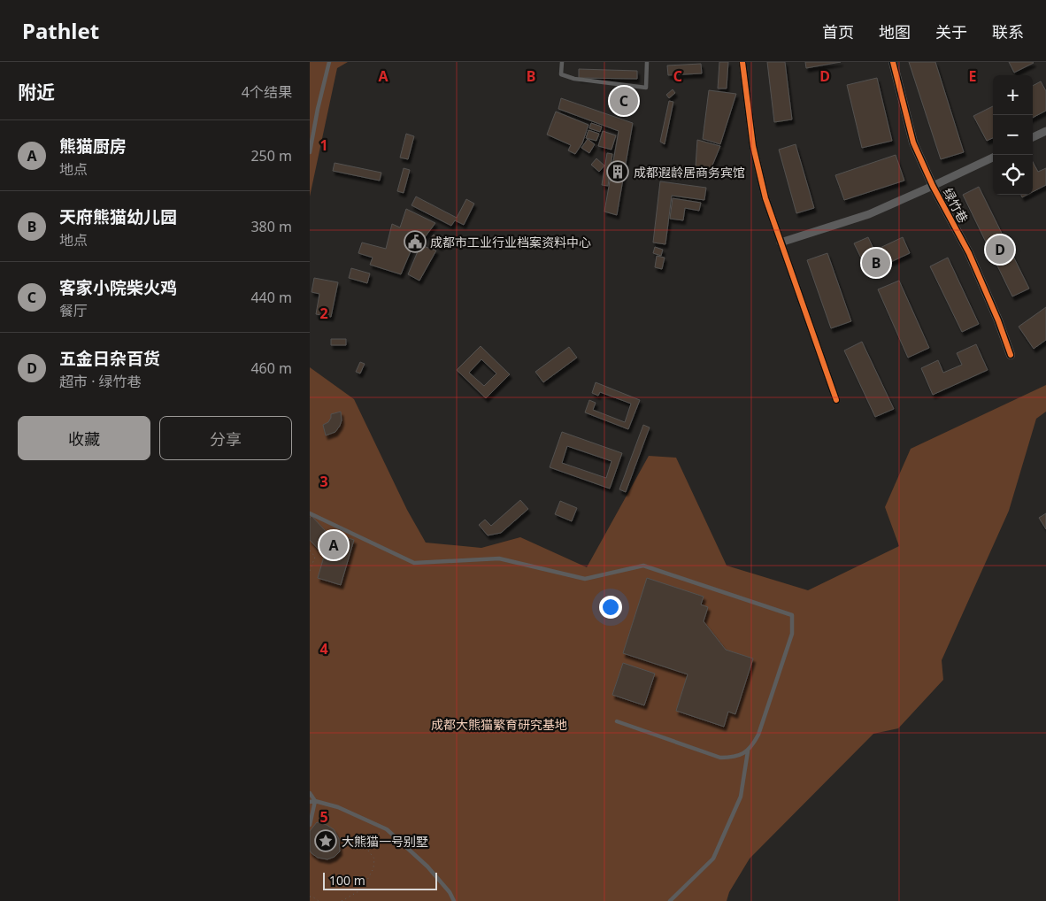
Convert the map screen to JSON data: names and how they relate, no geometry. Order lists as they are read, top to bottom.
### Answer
{
  "streets": {
    "street": ["绿竹巷"]
  },
  "parks": ["成都大熊猫繁育研究基地"],
  "places": {
    "building": ["成都遐龄居商务宾馆"],
    "public building": ["成都市工业行业档案资料中心"],
    "place": ["大熊猫一号别墅"]
  },
  "scale_bar": "100 m",
  "page": {
    "header": "Pathlet",
    "nav": [
      "首页",
      "地图",
      "关于",
      "联系"
    ],
    "heading": ["附近", "4个结果"],
    "map_buttons": ["+", "−"],
    "pins": [
      "C",
      "D",
      "B",
      "A"
    ],
    "list": [
      {
        "mark": "A",
        "name": "熊猫厨房",
        "note": "地点",
        "value": "250 m"
      },
      {
        "mark": "B",
        "name": "天府熊猫幼儿园",
        "note": "地点",
        "value": "380 m"
      },
      {
        "mark": "C",
        "name": "客家小院柴火鸡",
        "note": "餐厅",
        "value": "440 m"
      },
      {
        "mark": "D",
        "name": "五金日杂百货",
        "note": "超市 · 绿竹巷",
        "value": "460 m"
      }
    ],
    "buttons": ["收藏", "分享"],
    "scale": "100 m"
  },
  "grid": {
    "columns": [
      "A",
      "B",
      "C",
      "D",
      "E"
    ],
    "rows": [
      "1",
      "2",
      "3",
      "4",
      "5"
    ]
  }
}
